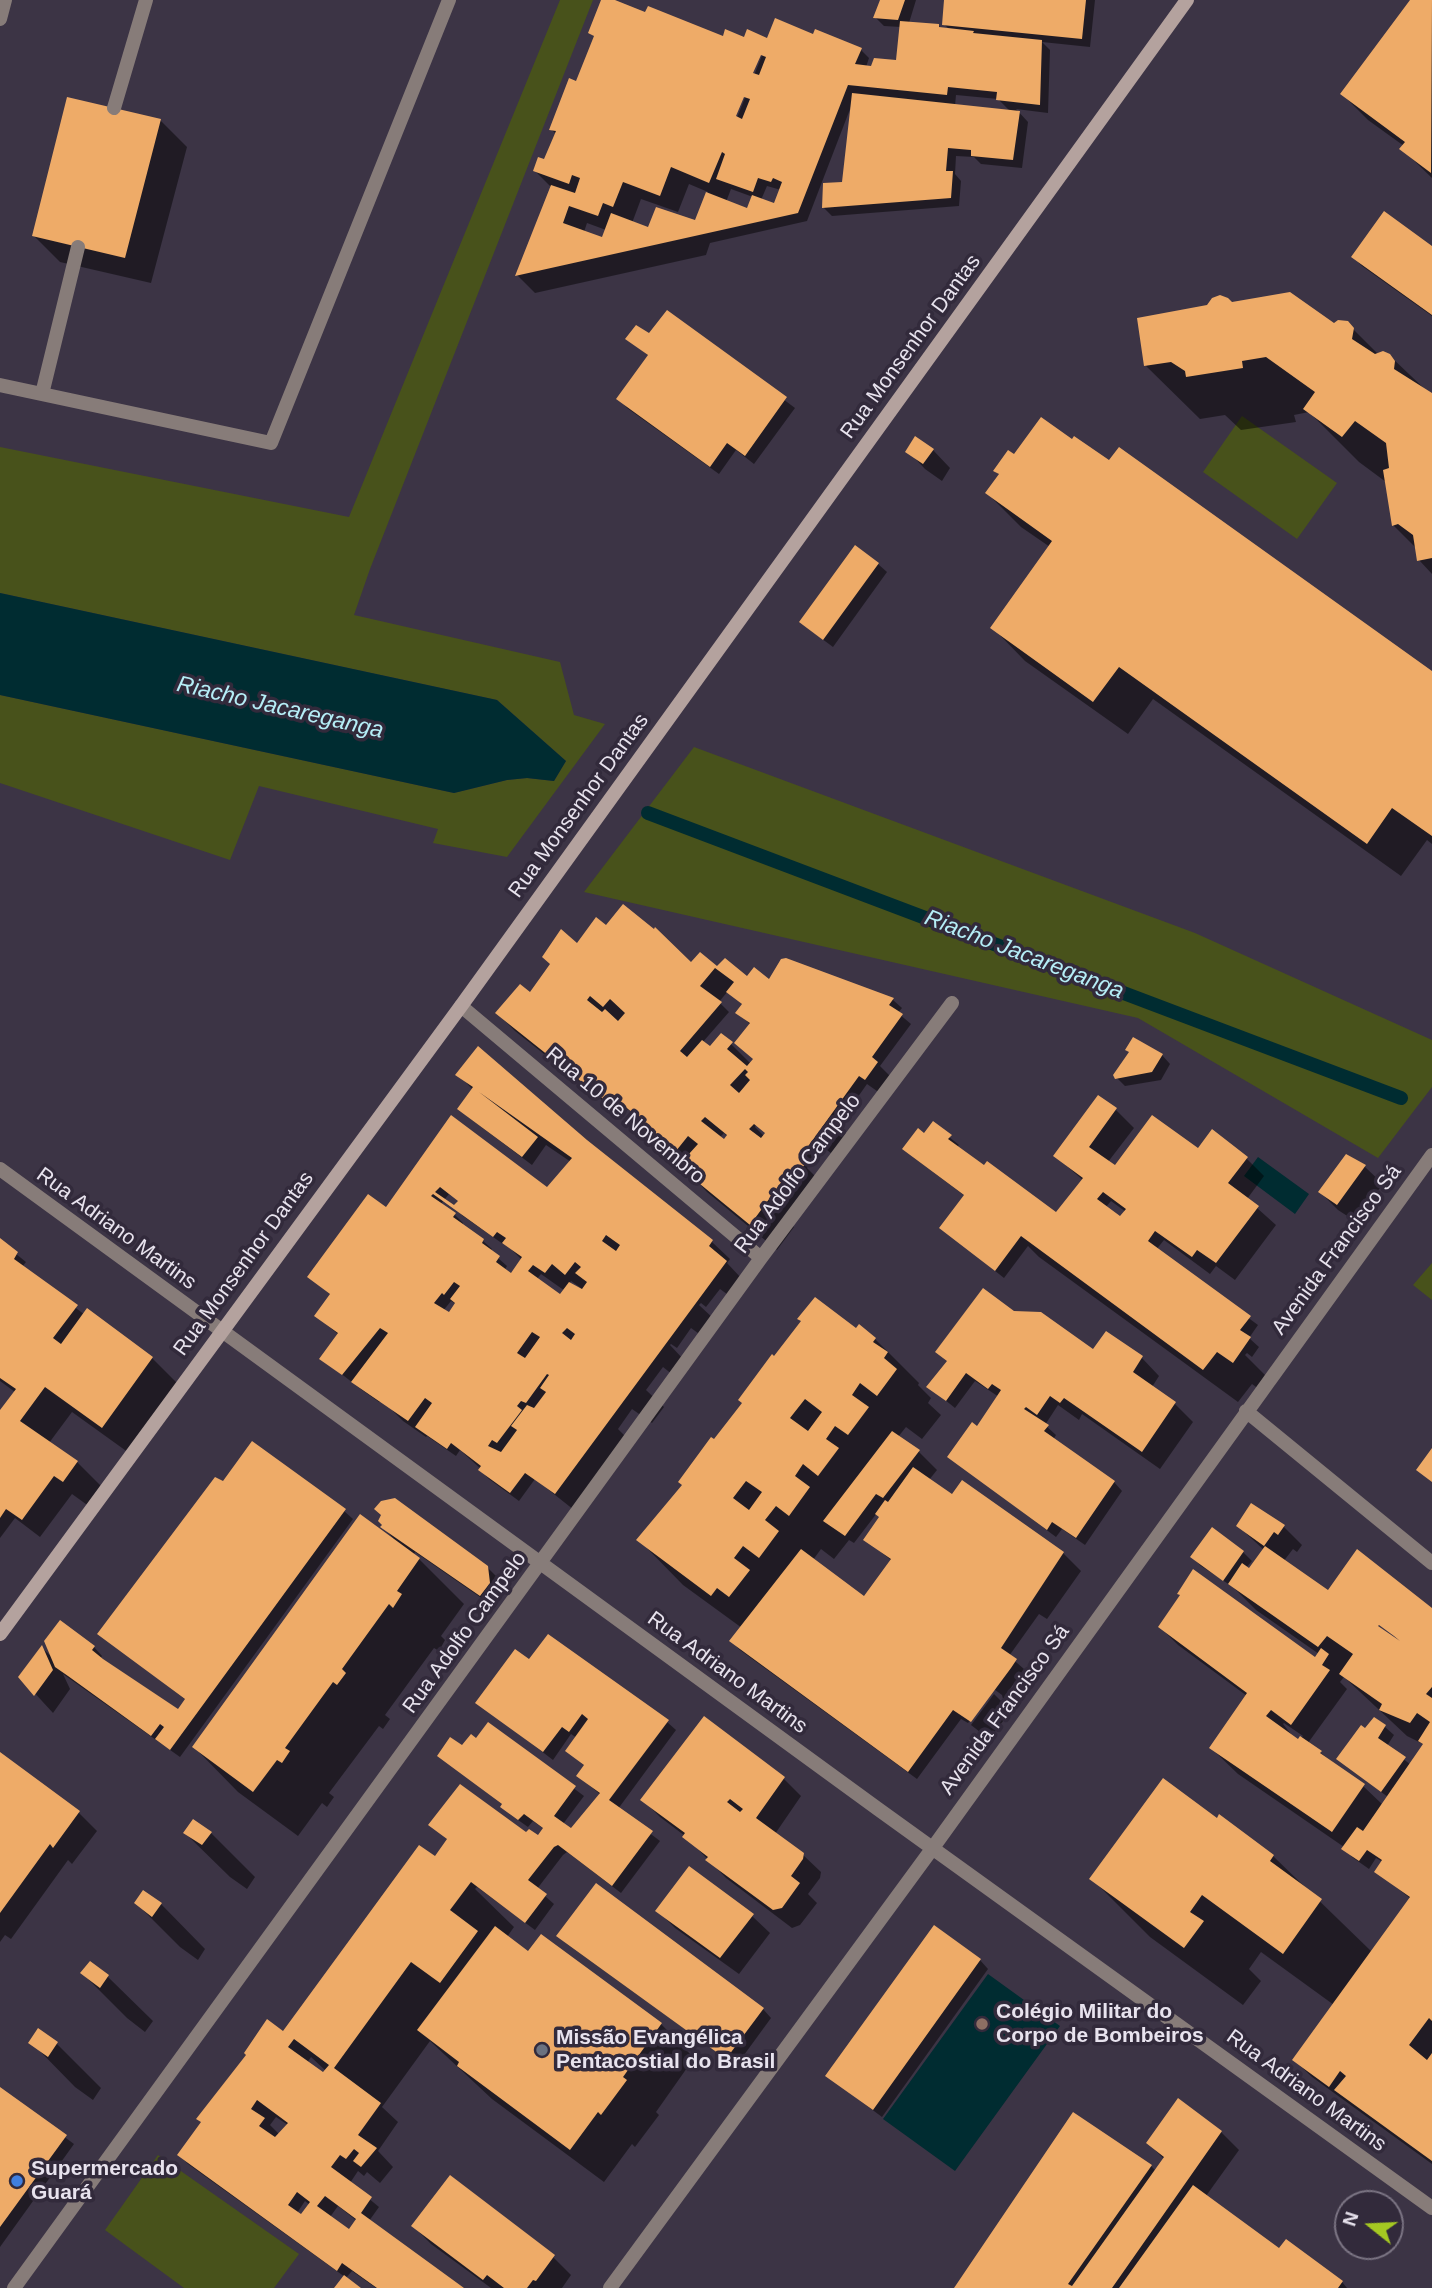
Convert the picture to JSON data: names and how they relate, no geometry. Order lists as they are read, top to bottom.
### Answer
{
  "streets": {
    "main road": ["Rua Monsenhor Dantas"],
    "street": [
      "Rua 10 de Novembro",
      "Rua Adolfo Campelo",
      "Rua Adriano Martins",
      "Avenida Francisco Sá"
    ]
  },
  "crossings": [
    ["Rua Monsenhor Dantas", "Rua 10 de Novembro"],
    ["Rua Monsenhor Dantas", "Rua Adriano Martins"],
    ["Rua 10 de Novembro", "Rua Adolfo Campelo"],
    ["Rua Adolfo Campelo", "Rua Adriano Martins"],
    ["Rua Adriano Martins", "Avenida Francisco Sá"]
  ],
  "water": ["Riacho Jacareganga"],
  "places": ["Colégio Militar do Corpo de Bombeiros", "Missão Evangélica Pentacostial do Brasil", "Supermercado Guará"],
  "north": "left"
}
